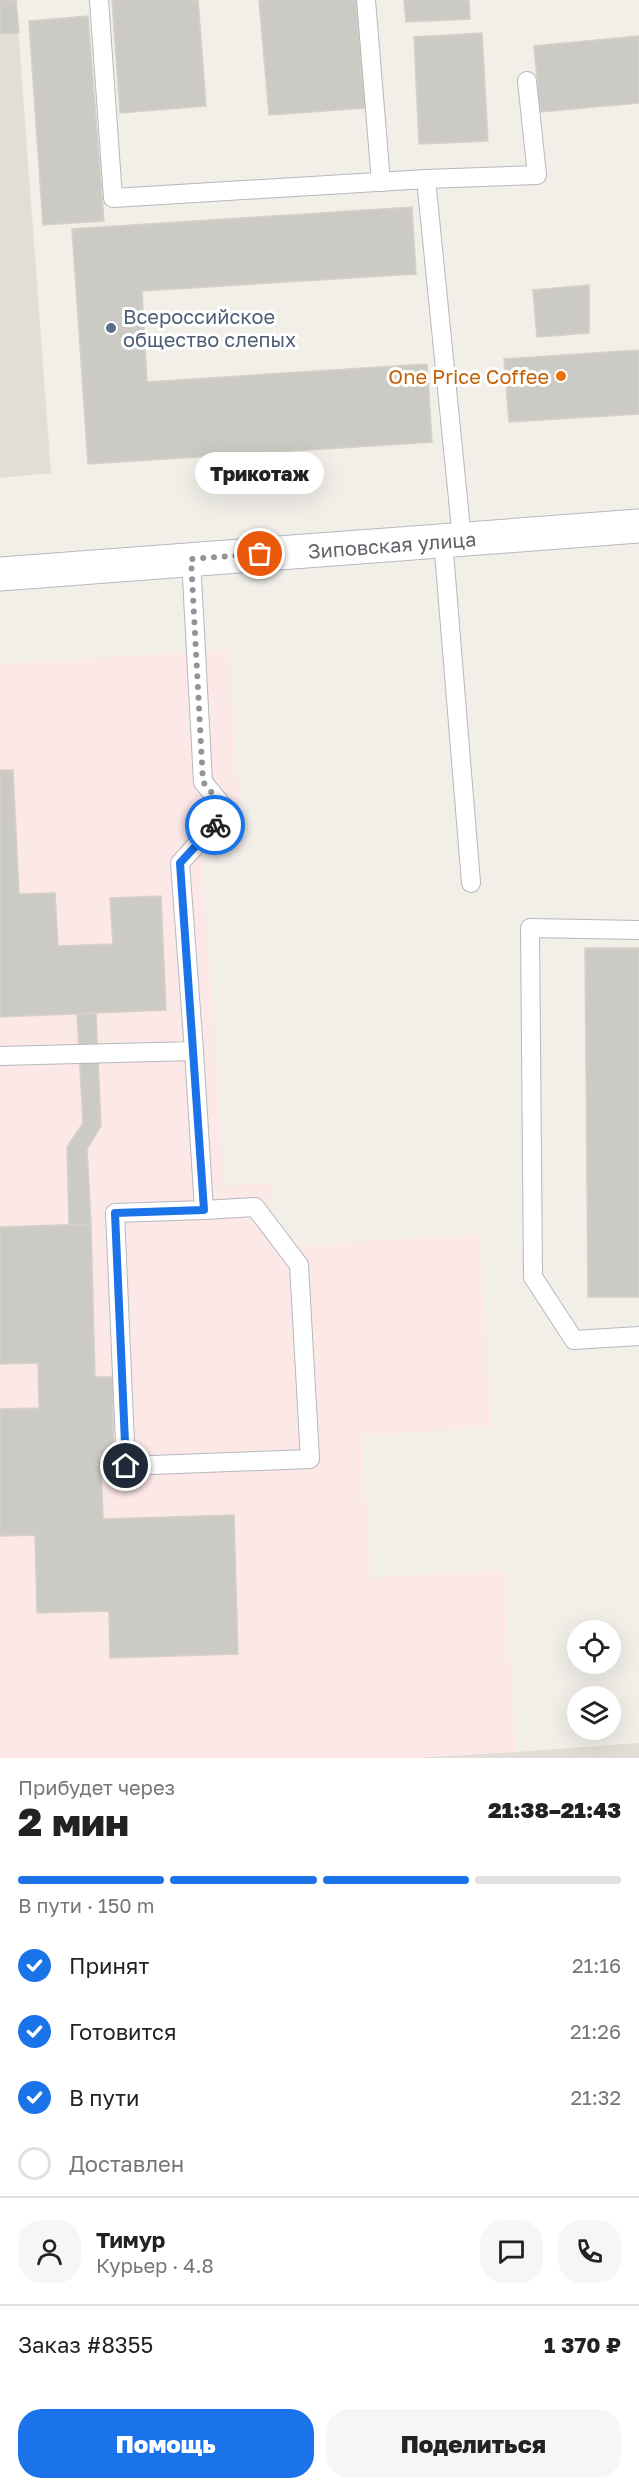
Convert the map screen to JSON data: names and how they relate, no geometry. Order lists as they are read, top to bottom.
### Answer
{
  "streets": {
    "street": ["Зиповская улица"]
  },
  "places": ["Всероссийское общество слепых", "One Price Coffee", "Трикотаж"],
  "page": {
    "bubble": "Трикотаж",
    "heading": ["2 мин", "Прибудет через", "21:38–21:43"],
    "panel": [
      "Тимур",
      "Курьер · 4.8",
      "Заказ #8355",
      "1 370 ₽"
    ],
    "bar": "В пути · 150 m",
    "list": [
      ["Принят", "21:16"],
      ["Готовится", "21:26"],
      ["В пути", "21:32"],
      "Доставлен"
    ],
    "buttons": ["Помощь", "Поделиться"]
  }
}
